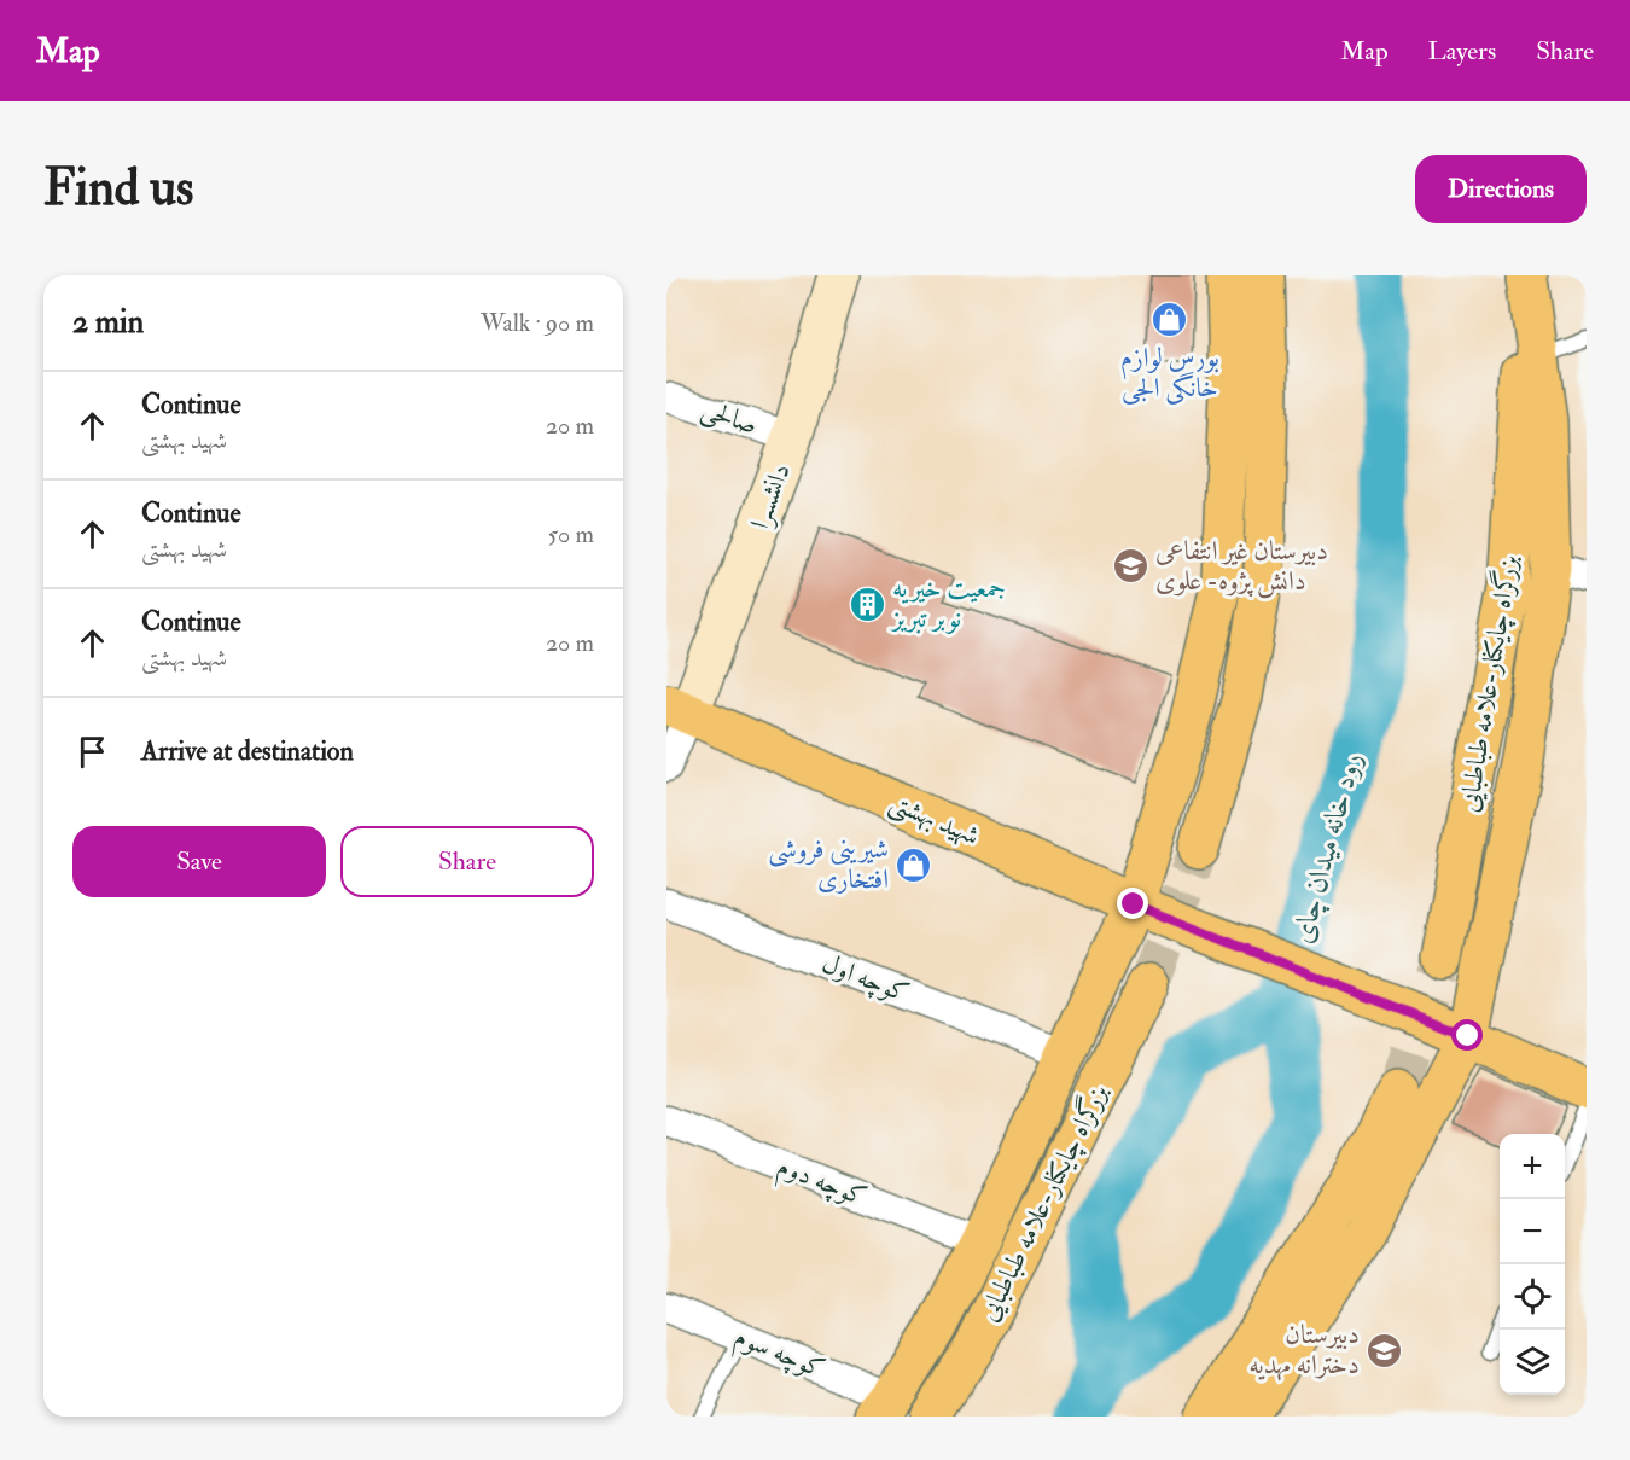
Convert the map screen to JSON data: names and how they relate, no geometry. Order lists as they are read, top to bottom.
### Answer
{
  "streets": {
    "main road": ["دانشسرا", "بزرگراه چایکنار-علامه طباطبایی", "شهید بهشتى"],
    "street": [
      "صالحی",
      "کوچه اول",
      "کوچه دوم",
      "کوچه سوم"
    ]
  },
  "crossings": [
    ["صالحی", "دانشسرا"],
    ["دانشسرا", "شهید بهشتى"]
  ],
  "water": ["رود خانه میدان چای"],
  "places": {
    "shop": ["بورس لوازم خانگی الجی", "شیرینی فروشی افتخاری"],
    "school or university": ["دبیرستان غیر انتفاعی دانش پژوه- علوی", "دبیرستان دخترانه مهدیه"],
    "building": ["جمعیت خیریه نوبر تبریز"]
  },
  "page": {
    "header": "Map",
    "nav": ["Map", "Layers", "Share"],
    "buttons": [
      "Directions",
      ["Save", "Share"]
    ],
    "title": "Find us",
    "heading": ["2 min", "Walk · 90 m"],
    "list": [
      ["Continue", "شهید بهشتى", "20 m"],
      ["Continue", "شهید بهشتی", "50 m"],
      ["Continue", "شهید بهشتى", "20 m"],
      "Arrive at destination"
    ],
    "map_buttons": ["+", "−"]
  }
}
